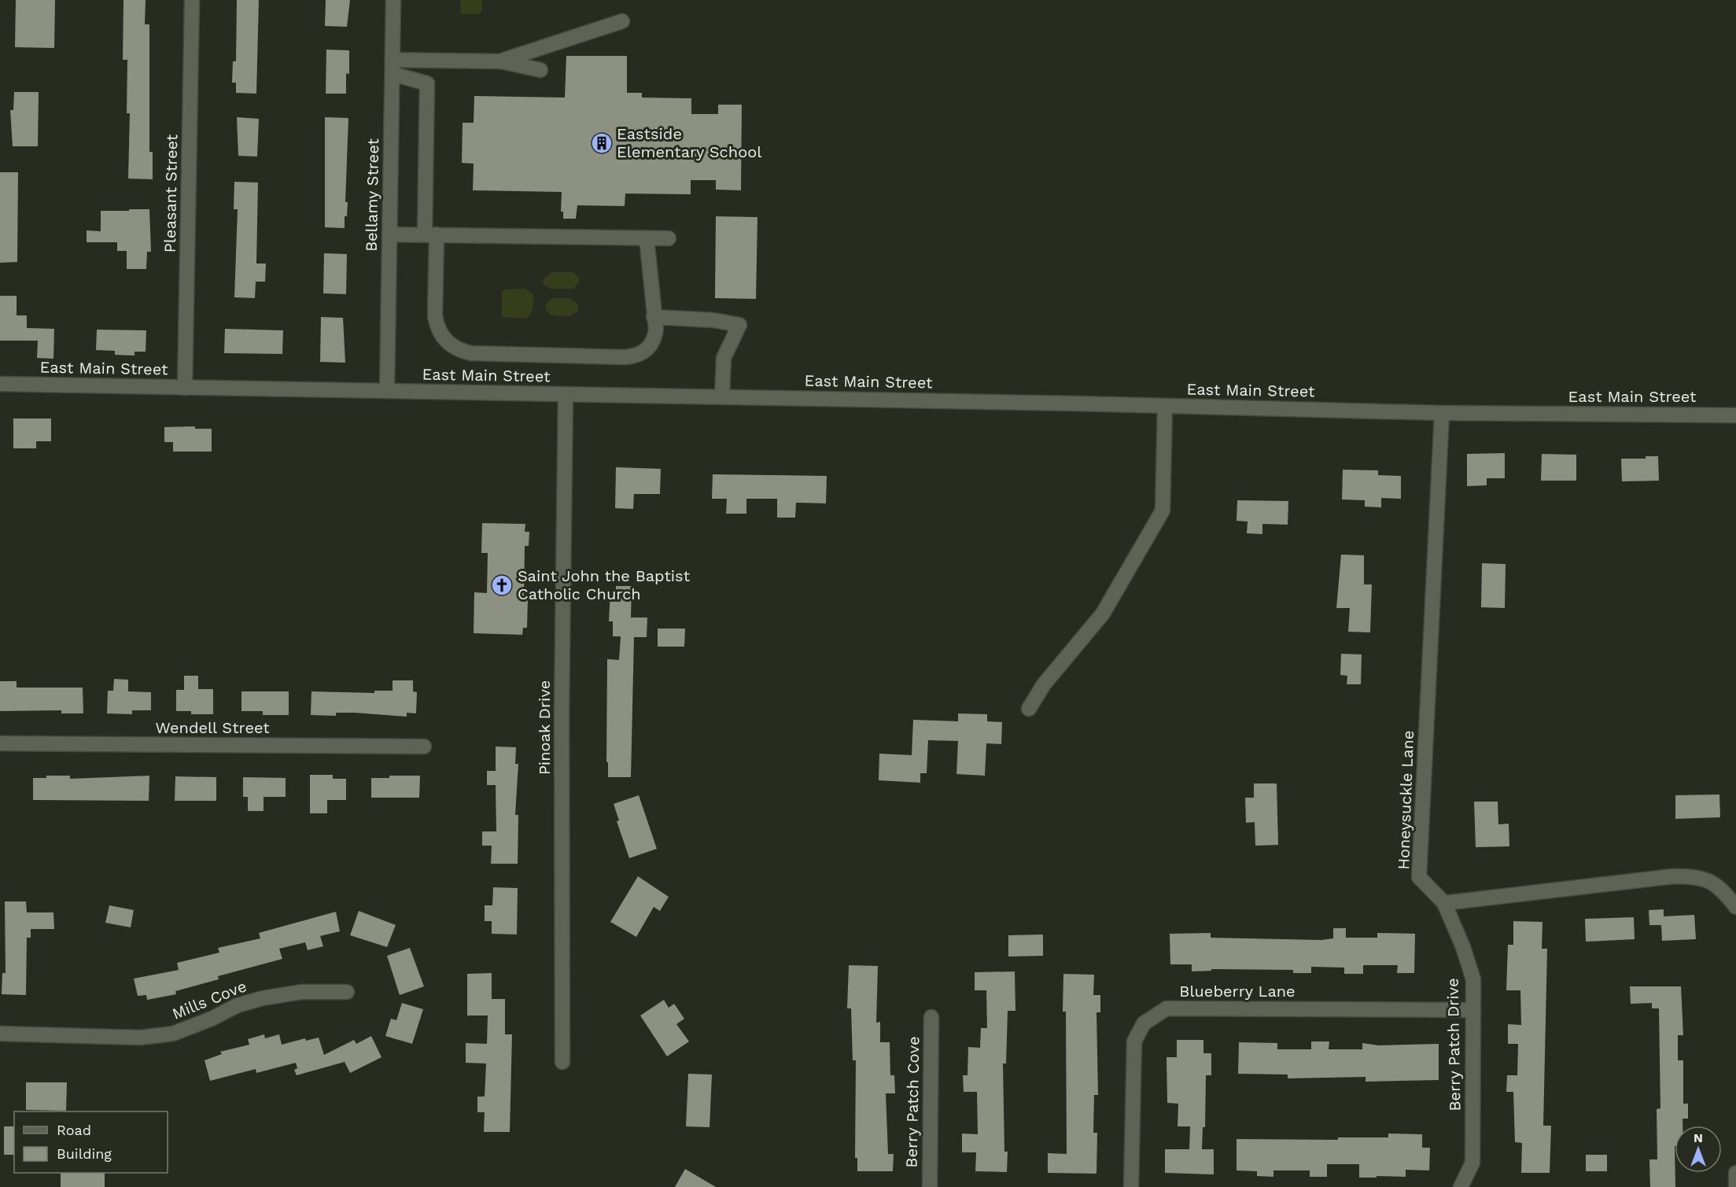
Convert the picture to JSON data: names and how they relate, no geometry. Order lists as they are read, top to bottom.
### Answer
{
  "streets": {
    "street": [
      "Pleasant Street",
      "Bellamy Street",
      "East Main Street",
      "Wendell Street",
      "Pinoak Drive",
      "Honeysuckle Lane",
      "Blueberry Lane",
      "Mills Cove",
      "Berry Patch Drive",
      "Berry Patch Cove"
    ]
  },
  "crossings": [
    ["Pleasant Street", "East Main Street"],
    ["Bellamy Street", "East Main Street"],
    ["East Main Street", "Pinoak Drive"],
    ["East Main Street", "Honeysuckle Lane"],
    ["Honeysuckle Lane", "Berry Patch Drive"],
    ["Blueberry Lane", "Berry Patch Drive"]
  ],
  "places": {
    "building": ["Eastside Elementary School"],
    "church": ["Saint John the Baptist Catholic Church"]
  },
  "legend": ["Road", "Building"],
  "north": "top"
}
